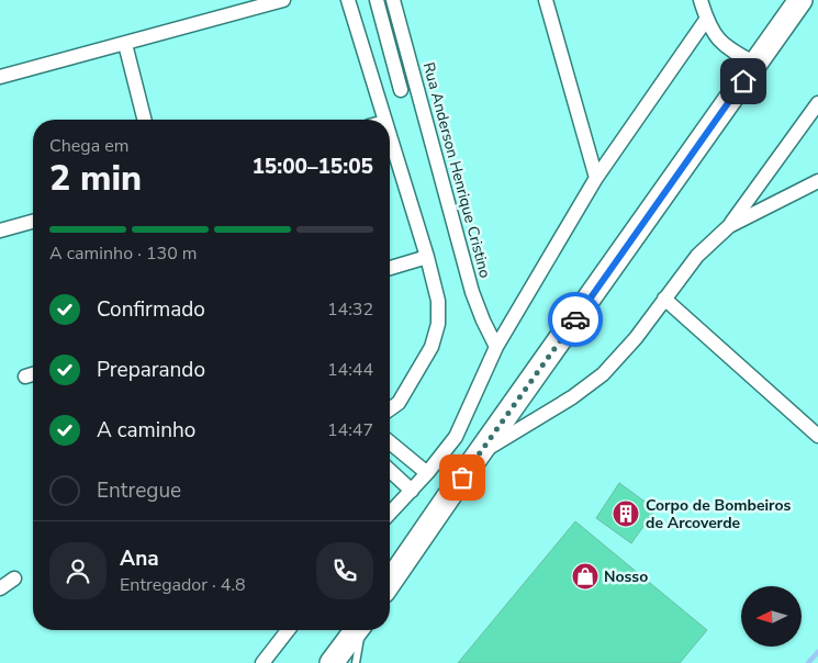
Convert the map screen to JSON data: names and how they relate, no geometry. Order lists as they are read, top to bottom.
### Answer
{
  "streets": {
    "street": ["Rua Anderson Henrique Cristino"]
  },
  "places": {
    "building": ["Corpo de Bombeiros de Arcoverde"],
    "shop": ["Nosso"]
  },
  "north": "left",
  "page": {
    "heading": ["2 min", "Chega em", "15:00–15:05"],
    "panel": ["Ana", "Entregador · 4.8"],
    "bar": "A caminho · 130 m",
    "list": [
      ["Confirmado", "14:32"],
      ["Preparando", "14:44"],
      ["A caminho", "14:47"],
      "Entregue"
    ]
  }
}
